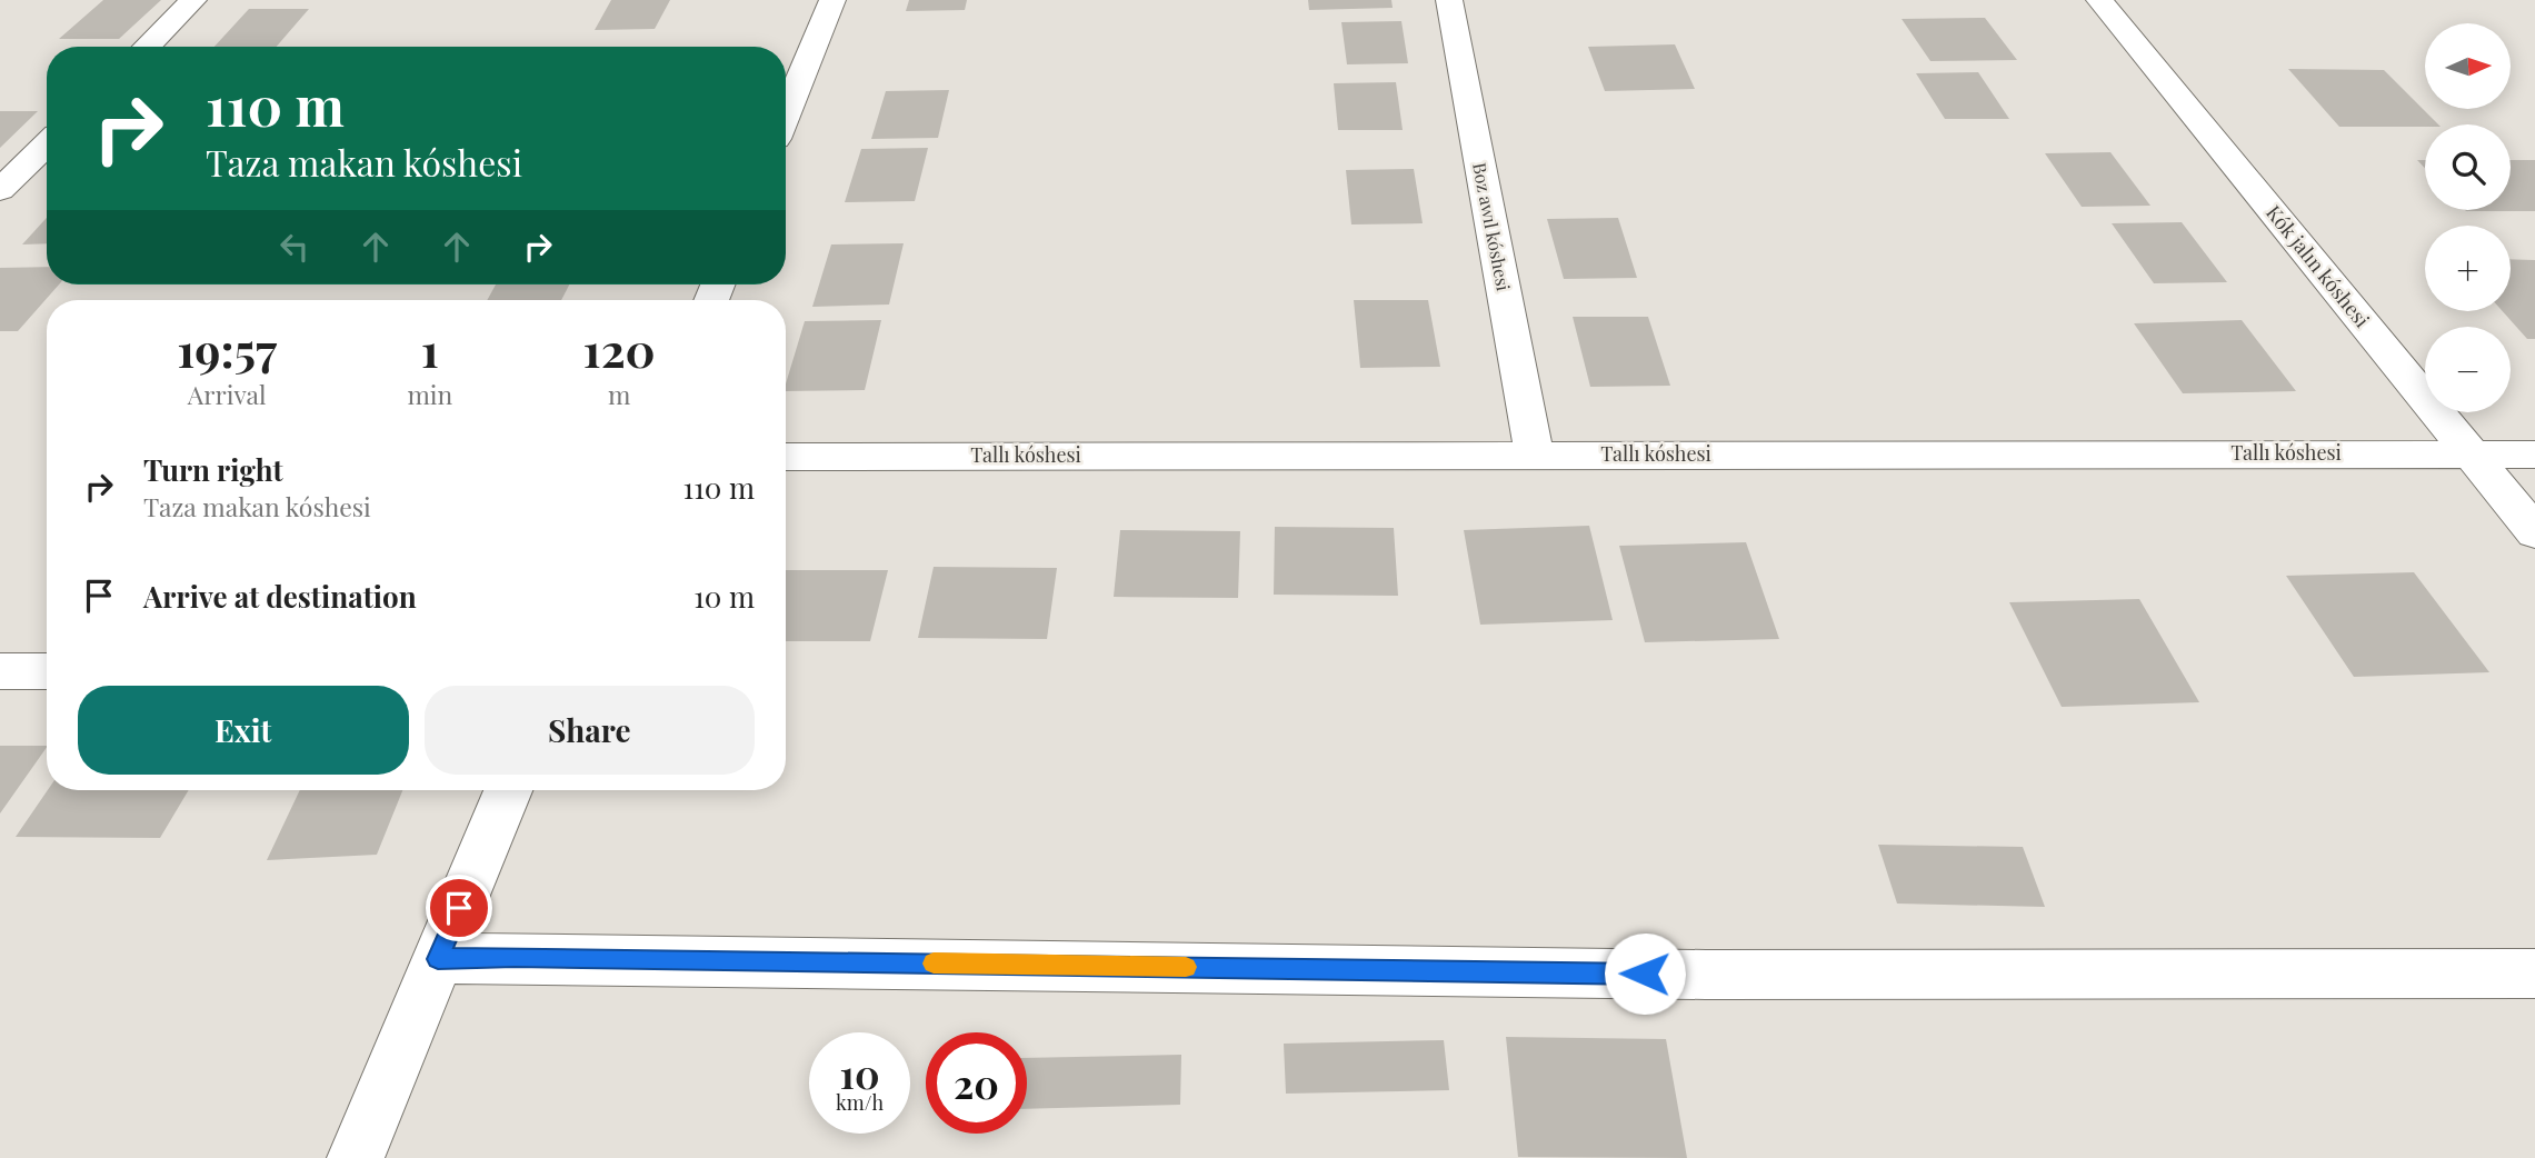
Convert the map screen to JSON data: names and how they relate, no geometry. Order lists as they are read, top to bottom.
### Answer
{
  "streets": {
    "street": ["Boz awıl kóshesi", "Kók jalın kóshesi", "Tallı kóshesi"]
  },
  "crossings": [
    ["Boz awıl kóshesi", "Tallı kóshesi"],
    ["Kók jalın kóshesi", "Tallı kóshesi"]
  ],
  "north": "right",
  "page": {
    "map_buttons": ["+", "−"],
    "turn": ["110 m", "Taza makan kóshesi"],
    "eta": [
      "19:57",
      "Arrival",
      "1",
      "min",
      "120",
      "m"
    ],
    "list": [
      {
        "name": "Turn right",
        "note": "Taza makan kóshesi",
        "value": "110 m"
      },
      {
        "name": "Arrive at destination",
        "value": "10 m"
      }
    ],
    "buttons": ["Exit", "Share"],
    "speed": "10 km/h",
    "limit": "20"
  }
}
